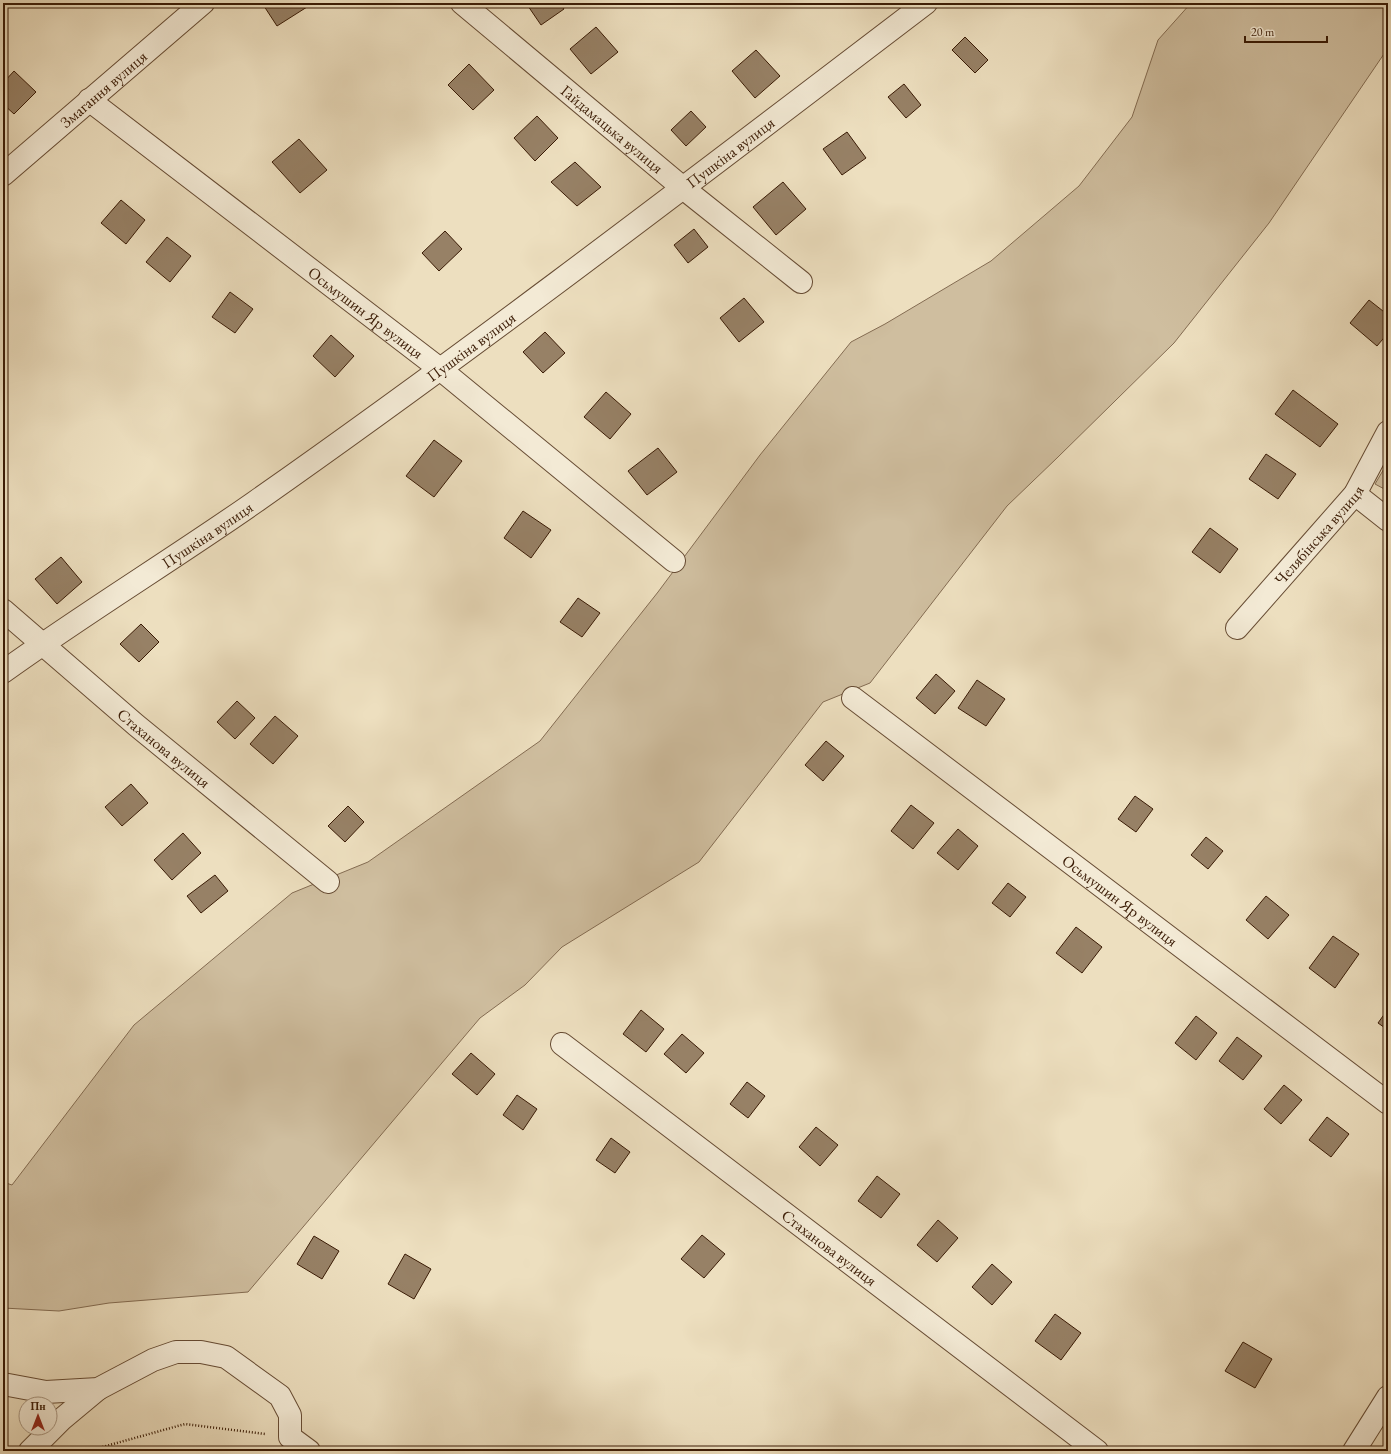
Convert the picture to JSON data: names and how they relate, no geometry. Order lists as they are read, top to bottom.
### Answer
{
  "streets": {
    "street": [
      "Змагання вулиця",
      "Гайдамацька вулиця",
      "Пушкіна вулиця",
      "Осьмушин Яр вулиця",
      "Челябінська вулиця",
      "Стаханова вулиця"
    ]
  },
  "crossings": [
    ["Змагання вулиця", "Осьмушин Яр вулиця"],
    ["Гайдамацька вулиця", "Пушкіна вулиця"],
    ["Пушкіна вулиця", "Осьмушин Яр вулиця"],
    ["Пушкіна вулиця", "Стаханова вулиця"]
  ],
  "scale_bar": "20 m",
  "north": "top"
}
